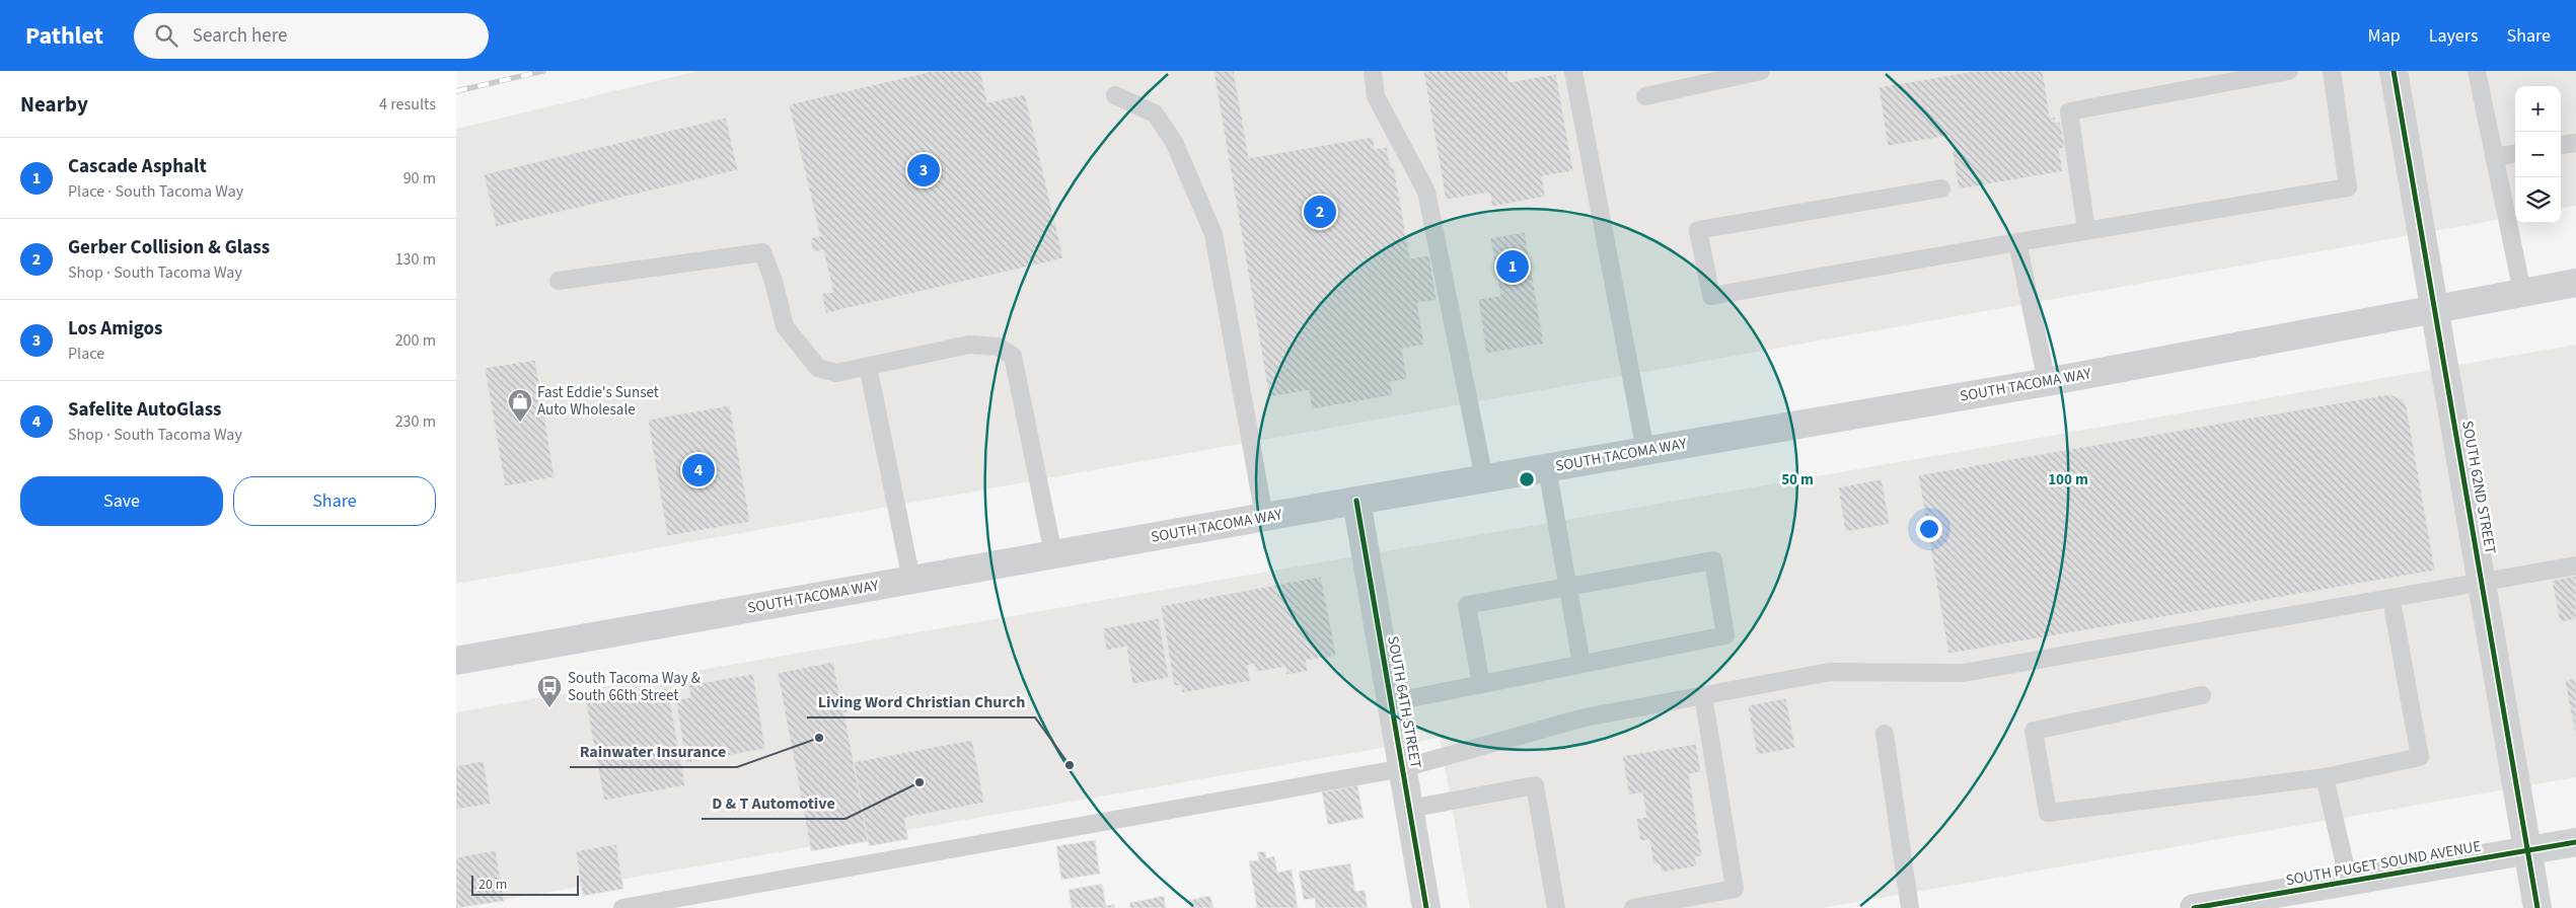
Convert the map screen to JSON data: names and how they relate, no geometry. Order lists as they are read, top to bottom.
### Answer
{
  "streets": {
    "main road": ["SOUTH TACOMA WAY"],
    "street": ["SOUTH 62ND STREET", "SOUTH 64TH STREET", "SOUTH PUGET SOUND AVENUE"]
  },
  "crossings": [
    ["SOUTH TACOMA WAY", "SOUTH 62ND STREET"],
    ["SOUTH TACOMA WAY", "SOUTH 64TH STREET"],
    ["SOUTH 62ND STREET", "SOUTH PUGET SOUND AVENUE"]
  ],
  "places": {
    "shop": ["Fast Eddie's Sunset Auto Wholesale"],
    "bus stop": ["South Tacoma Way & South 66th Street"],
    "other": ["Rainwater Insurance", "Living Word Christian Church", "D & T Automotive"]
  },
  "scale_bar": "20 m",
  "page": {
    "header": "Pathlet",
    "search": "Search here",
    "nav": ["Map", "Layers", "Share"],
    "heading": ["Nearby", "4 results"],
    "map_buttons": ["+", "−"],
    "list": [
      {
        "mark": "1",
        "name": "Cascade Asphalt",
        "note": "Place · South Tacoma Way",
        "value": "90 m"
      },
      {
        "mark": "2",
        "name": "Gerber Collision & Glass",
        "note": "Shop · South Tacoma Way",
        "value": "130 m"
      },
      {
        "mark": "3",
        "name": "Los Amigos",
        "note": "Place",
        "value": "200 m"
      },
      {
        "mark": "4",
        "name": "Safelite AutoGlass",
        "note": "Shop · South Tacoma Way",
        "value": "230 m"
      }
    ],
    "pins": [
      "3",
      "2",
      "1",
      "4"
    ],
    "buttons": ["Save", "Share"],
    "scale": "20 m"
  },
  "rings": ["50 m", "100 m"]
}
